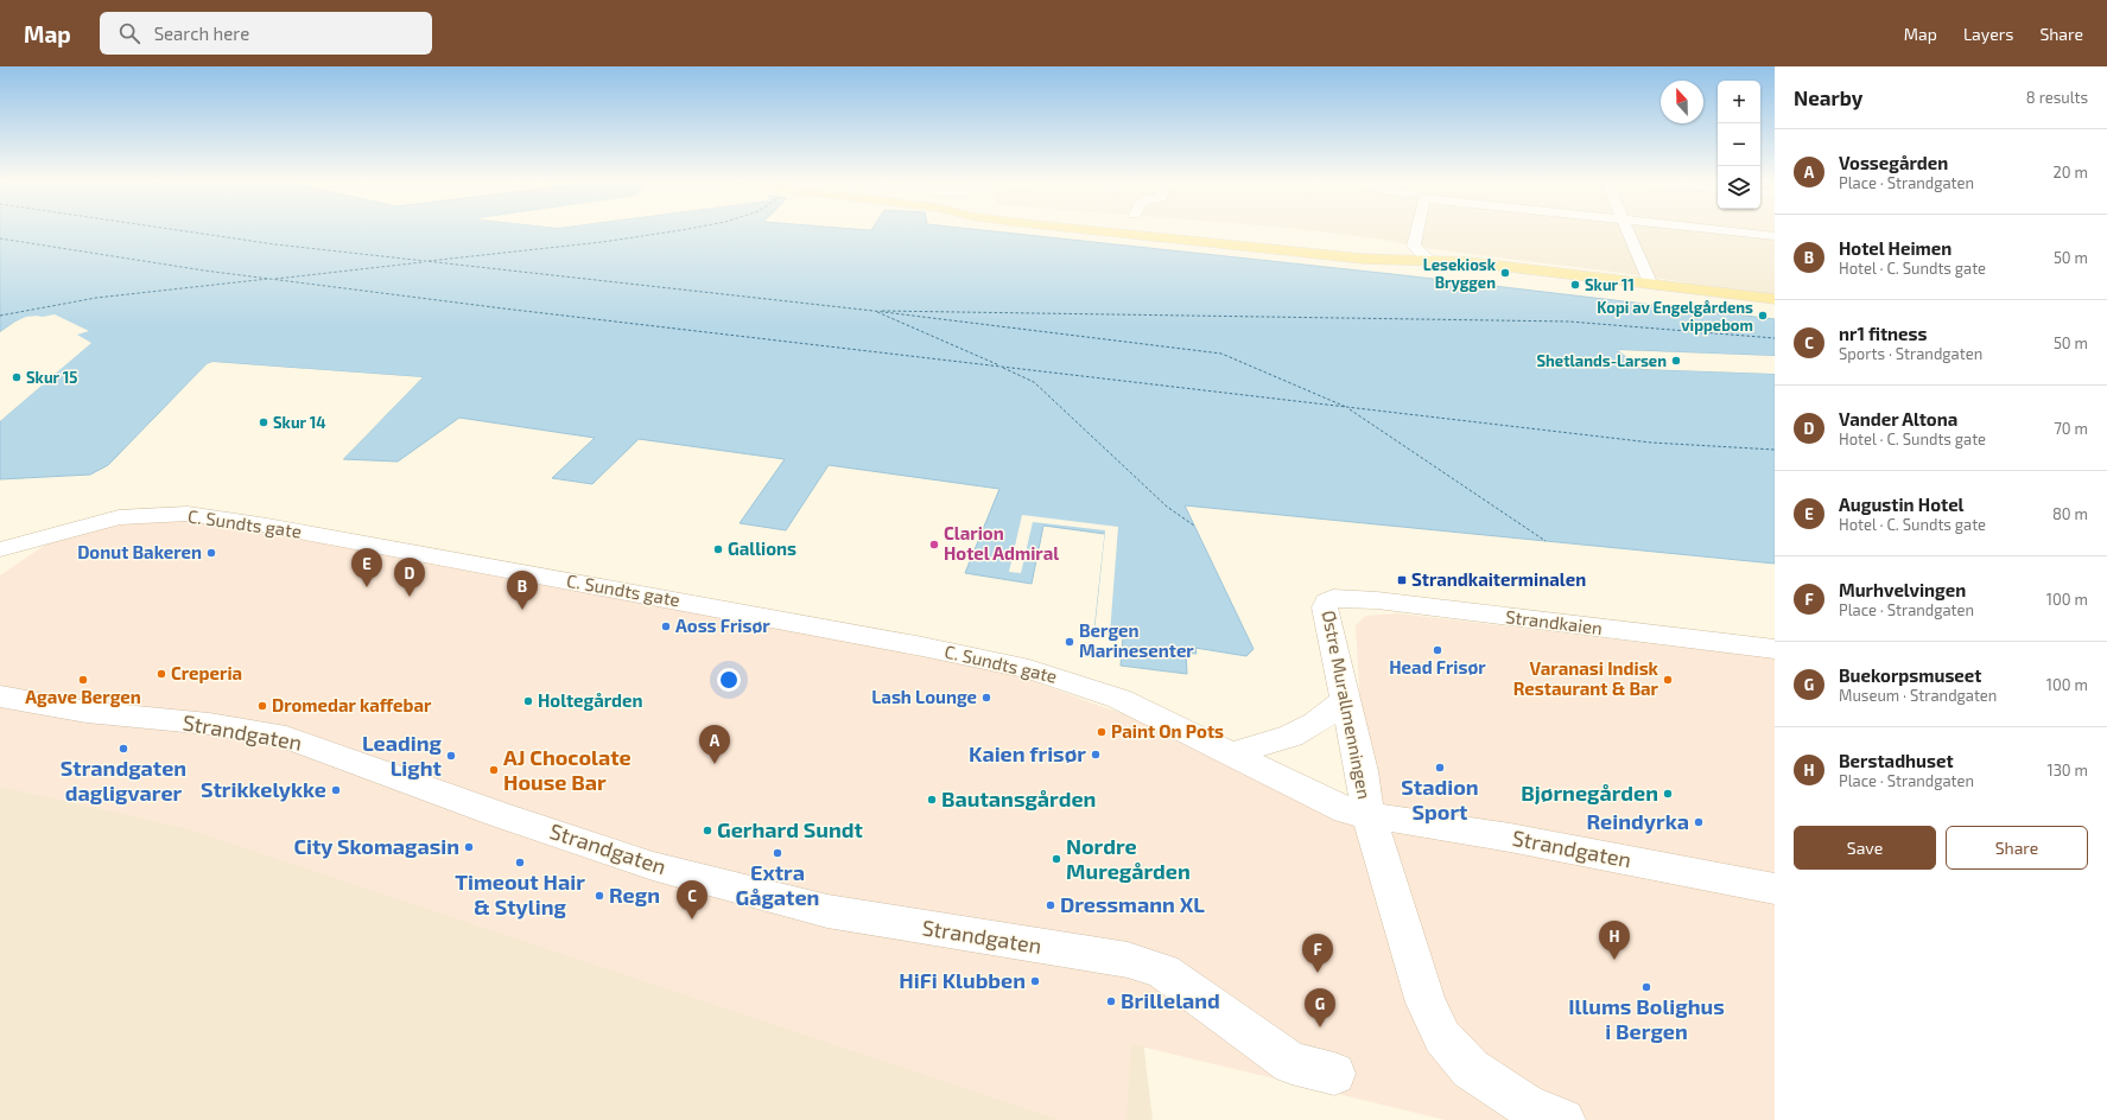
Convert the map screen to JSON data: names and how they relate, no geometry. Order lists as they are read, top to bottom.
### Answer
{
  "streets": {
    "street": [
      "C. Sundts gate",
      "Strandkaien",
      "Østre Murallmenningen",
      "Strandgaten"
    ]
  },
  "crossings": [
    ["C. Sundts gate", "Østre Murallmenningen"],
    ["Strandkaien", "Østre Murallmenningen"],
    ["Østre Murallmenningen", "Strandgaten"]
  ],
  "places": {
    "other": [
      "Lesekiosk Bryggen",
      "Skur 11",
      "Kopi av Engelgårdens vippebom",
      "Shetlands-Larsen",
      "Skur 15",
      "Skur 14",
      "Clarion Hotel Admiral",
      "Gallions",
      "Donut Bakeren",
      "Aoss Frisør",
      "Bergen Marinesenter",
      "Head Frisør",
      "Creperia",
      "Agave Bergen",
      "Varanasi Indisk Restaurant & Bar",
      "Lash Lounge",
      "Holtegården",
      "Dromedar kaffebar",
      "Paint On Pots",
      "Strandgaten dagligvarer",
      "Kaien frisør",
      "Leading Light",
      "Stadion Sport",
      "AJ Chocolate House Bar",
      "Strikkelykke",
      "Bjørnegården",
      "Bautansgården",
      "Reindyrka",
      "Gerhard Sundt",
      "City Skomagasin",
      "Extra Gågaten",
      "Nordre Muregården",
      "Timeout Hair & Styling",
      "Regn",
      "Dressmann XL",
      "HiFi Klubben",
      "Illums Bolighus i Bergen",
      "Brilleland"
    ],
    "transit": ["Strandkaiterminalen"]
  },
  "north": "top",
  "page": {
    "header": "Map",
    "search": "Search here",
    "nav": ["Map", "Layers", "Share"],
    "heading": ["Nearby", "8 results"],
    "map_buttons": ["+", "−"],
    "list": [
      {
        "mark": "A",
        "name": "Vossegården",
        "note": "Place · Strandgaten",
        "value": "20 m"
      },
      {
        "mark": "B",
        "name": "Hotel Heimen",
        "note": "Hotel · C. Sundts gate",
        "value": "50 m"
      },
      {
        "mark": "C",
        "name": "nr1 fitness",
        "note": "Sports · Strandgaten",
        "value": "50 m"
      },
      {
        "mark": "D",
        "name": "Vander Altona",
        "note": "Hotel · C. Sundts gate",
        "value": "70 m"
      },
      {
        "mark": "E",
        "name": "Augustin Hotel",
        "note": "Hotel · C. Sundts gate",
        "value": "80 m"
      },
      {
        "mark": "F",
        "name": "Murhvelvingen",
        "note": "Place · Strandgaten",
        "value": "100 m"
      },
      {
        "mark": "G",
        "name": "Buekorpsmuseet",
        "note": "Museum · Strandgaten",
        "value": "100 m"
      },
      {
        "mark": "H",
        "name": "Berstadhuset",
        "note": "Place · Strandgaten",
        "value": "130 m"
      }
    ],
    "pins": [
      "E",
      "D",
      "B",
      "A",
      "C",
      "H",
      "F",
      "G"
    ],
    "buttons": ["Save", "Share"]
  }
}
